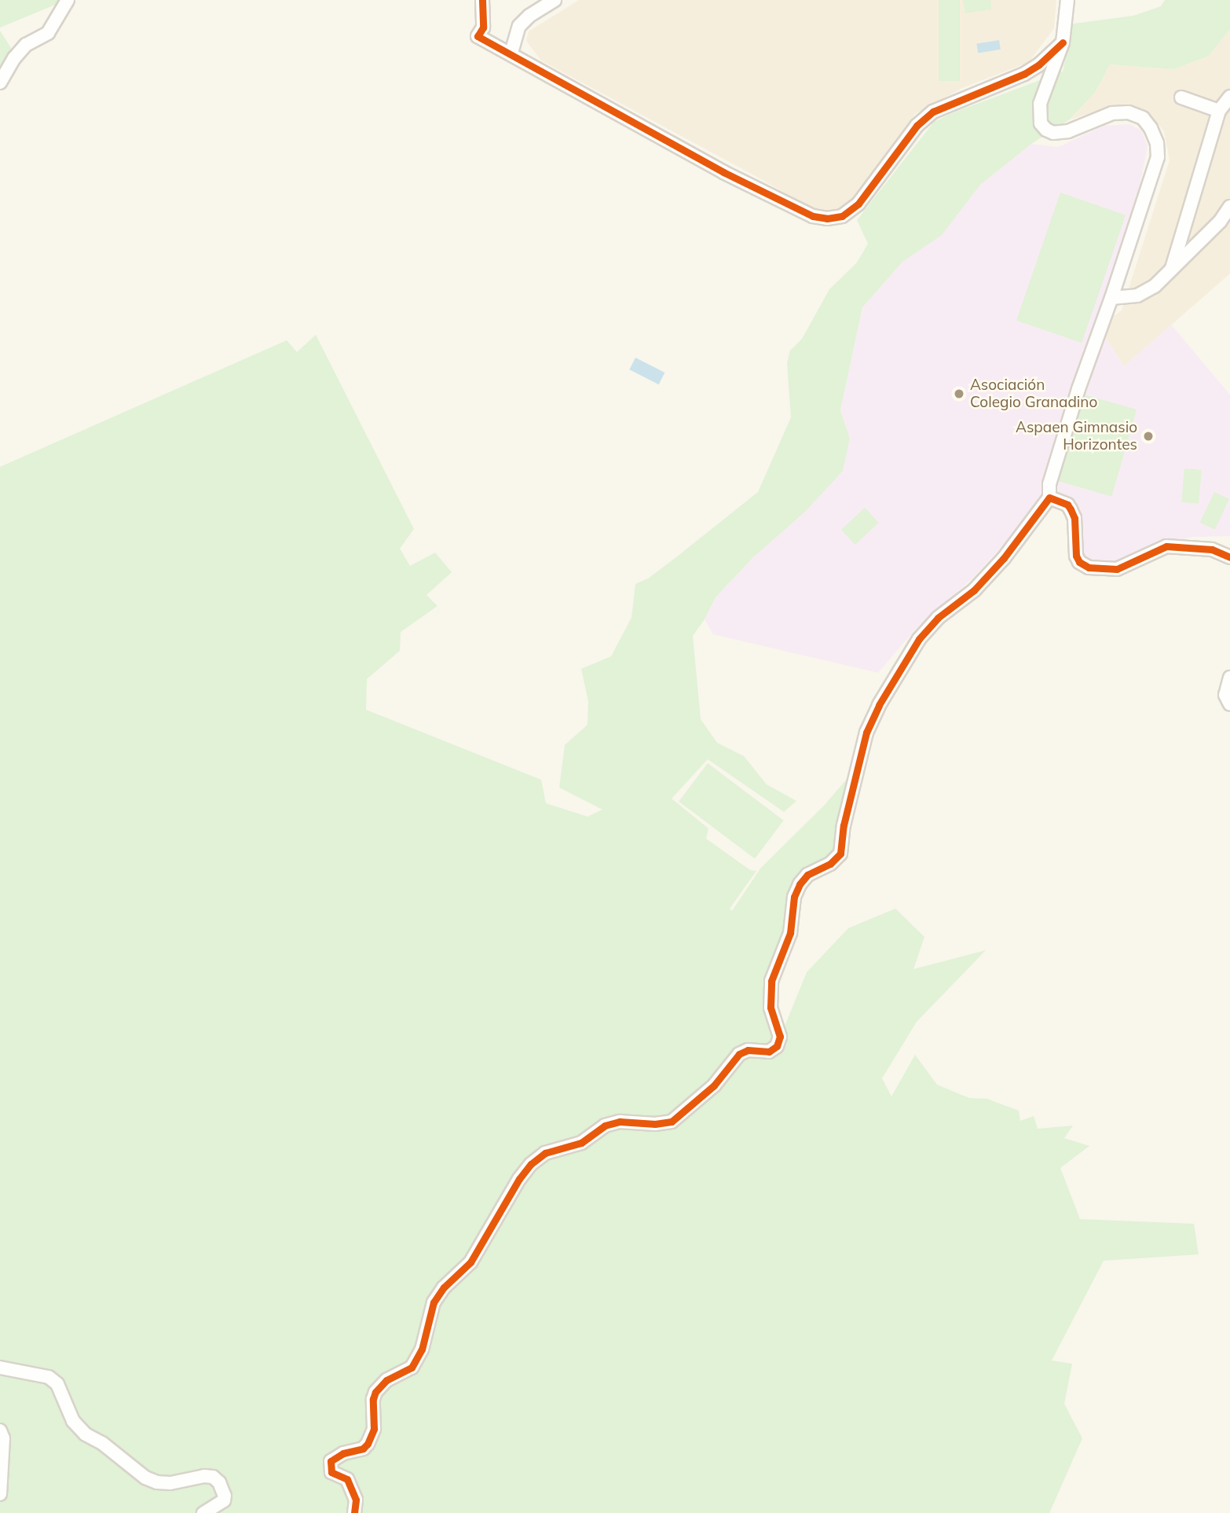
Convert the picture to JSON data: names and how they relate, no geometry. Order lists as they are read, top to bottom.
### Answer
{
  "places": ["Asociación Colegio Granadino", "Aspaen Gimnasio Horizontes"]
}
